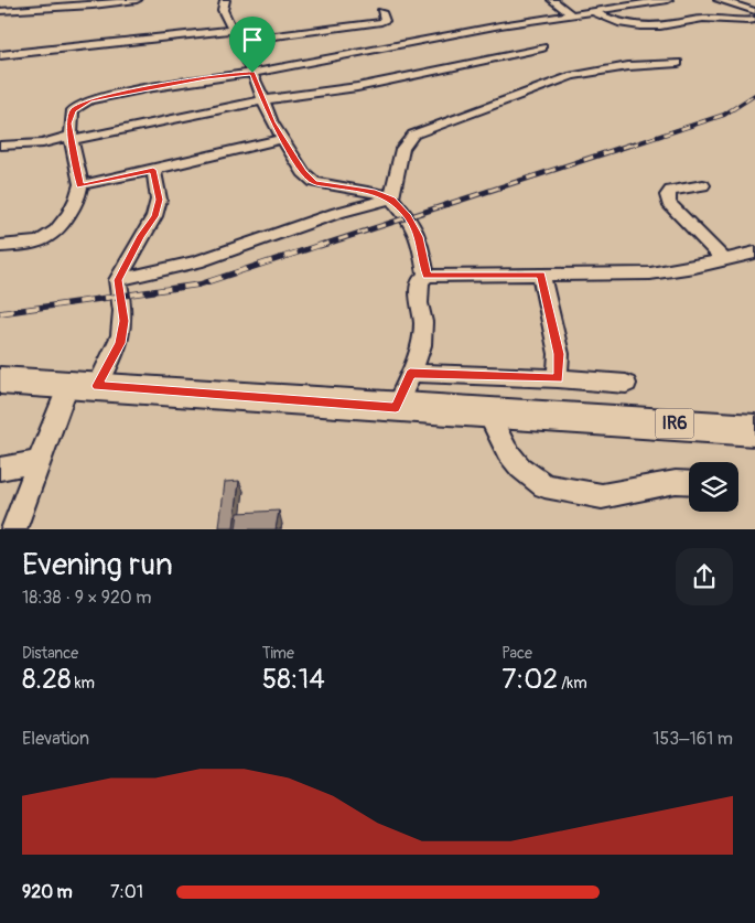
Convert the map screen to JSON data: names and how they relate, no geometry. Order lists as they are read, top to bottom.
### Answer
{
  "streets": {
    "main road": ["IR6"]
  },
  "page": {
    "heading": ["Evening run", "18:38 · 9 × 920 m"],
    "stats": [
      ["Distance", "8.28 km"],
      ["Time", "58:14"],
      ["Pace", "7:02 /km"]
    ],
    "chart": ["Elevation", "153–161 m"],
    "list": [
      {
        "name": "920 m",
        "note": "7:01"
      }
    ]
  }
}
